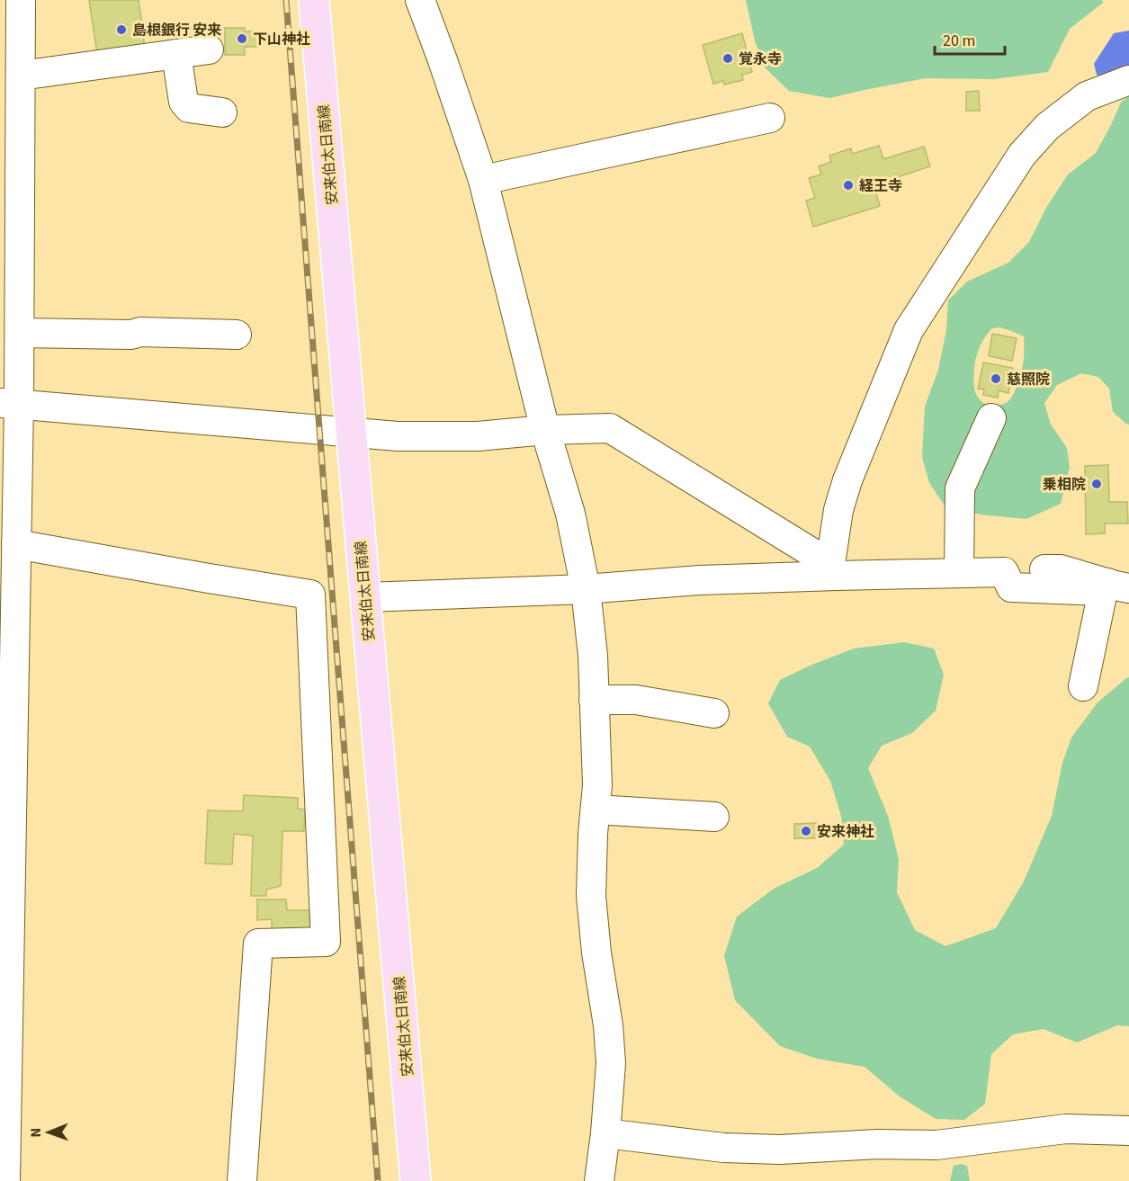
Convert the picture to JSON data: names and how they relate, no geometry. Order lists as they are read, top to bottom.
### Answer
{
  "streets": {
    "main road": ["安来伯太日南線"]
  },
  "places": [
    "島根銀行 安来",
    "下山神社",
    "覚永寺",
    "経王寺",
    "慈照院",
    "乗相院",
    "安来神社"
  ],
  "scale_bar": "20 m",
  "north": "left"
}
